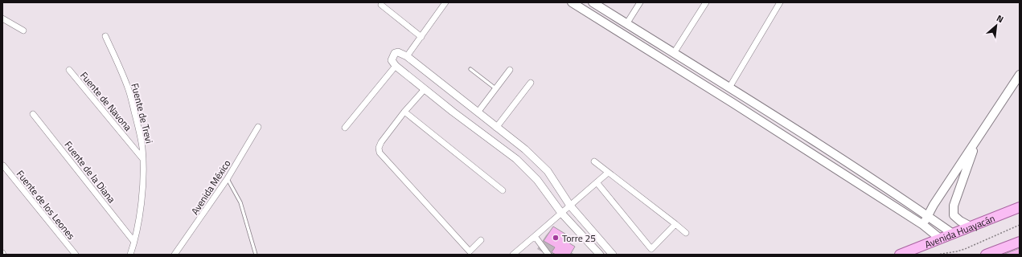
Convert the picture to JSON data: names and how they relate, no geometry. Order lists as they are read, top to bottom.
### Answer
{
  "streets": {
    "main road": ["Avenida Huayacán"],
    "street": [
      "Fuente de Navona",
      "Fuente de Trevi",
      "Fuente de la Diana",
      "Avenida México",
      "Fuente de los Leones"
    ]
  },
  "crossings": [
    ["Fuente de Navona", "Fuente de Trevi"],
    ["Fuente de Trevi", "Fuente de la Diana"]
  ],
  "places": ["Torre 25"],
  "north": "top right"
}
